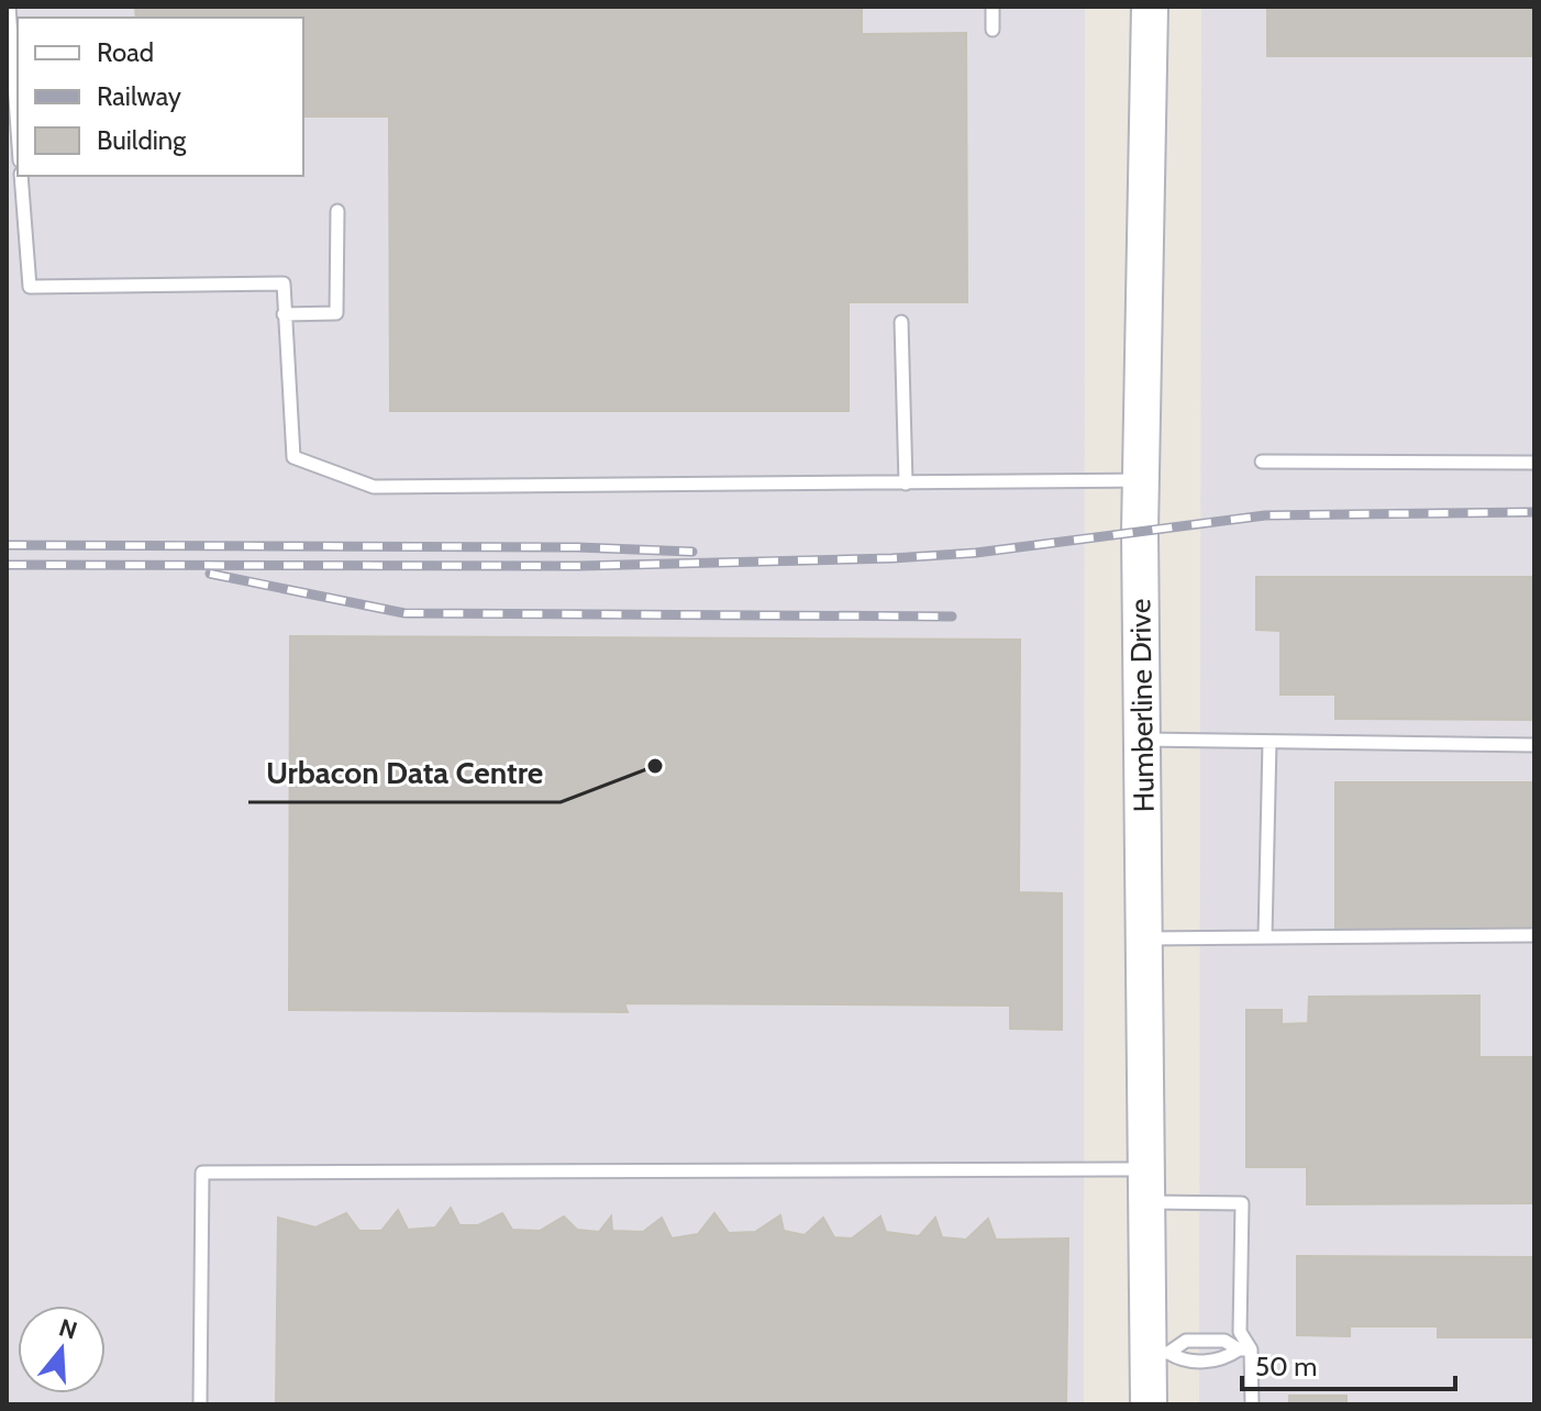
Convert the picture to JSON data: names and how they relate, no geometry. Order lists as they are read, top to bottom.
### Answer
{
  "streets": {
    "street": ["Humberline Drive"]
  },
  "places": ["Urbacon Data Centre"],
  "legend": ["Road", "Railway", "Building"],
  "scale_bar": "50 m",
  "north": "top"
}
